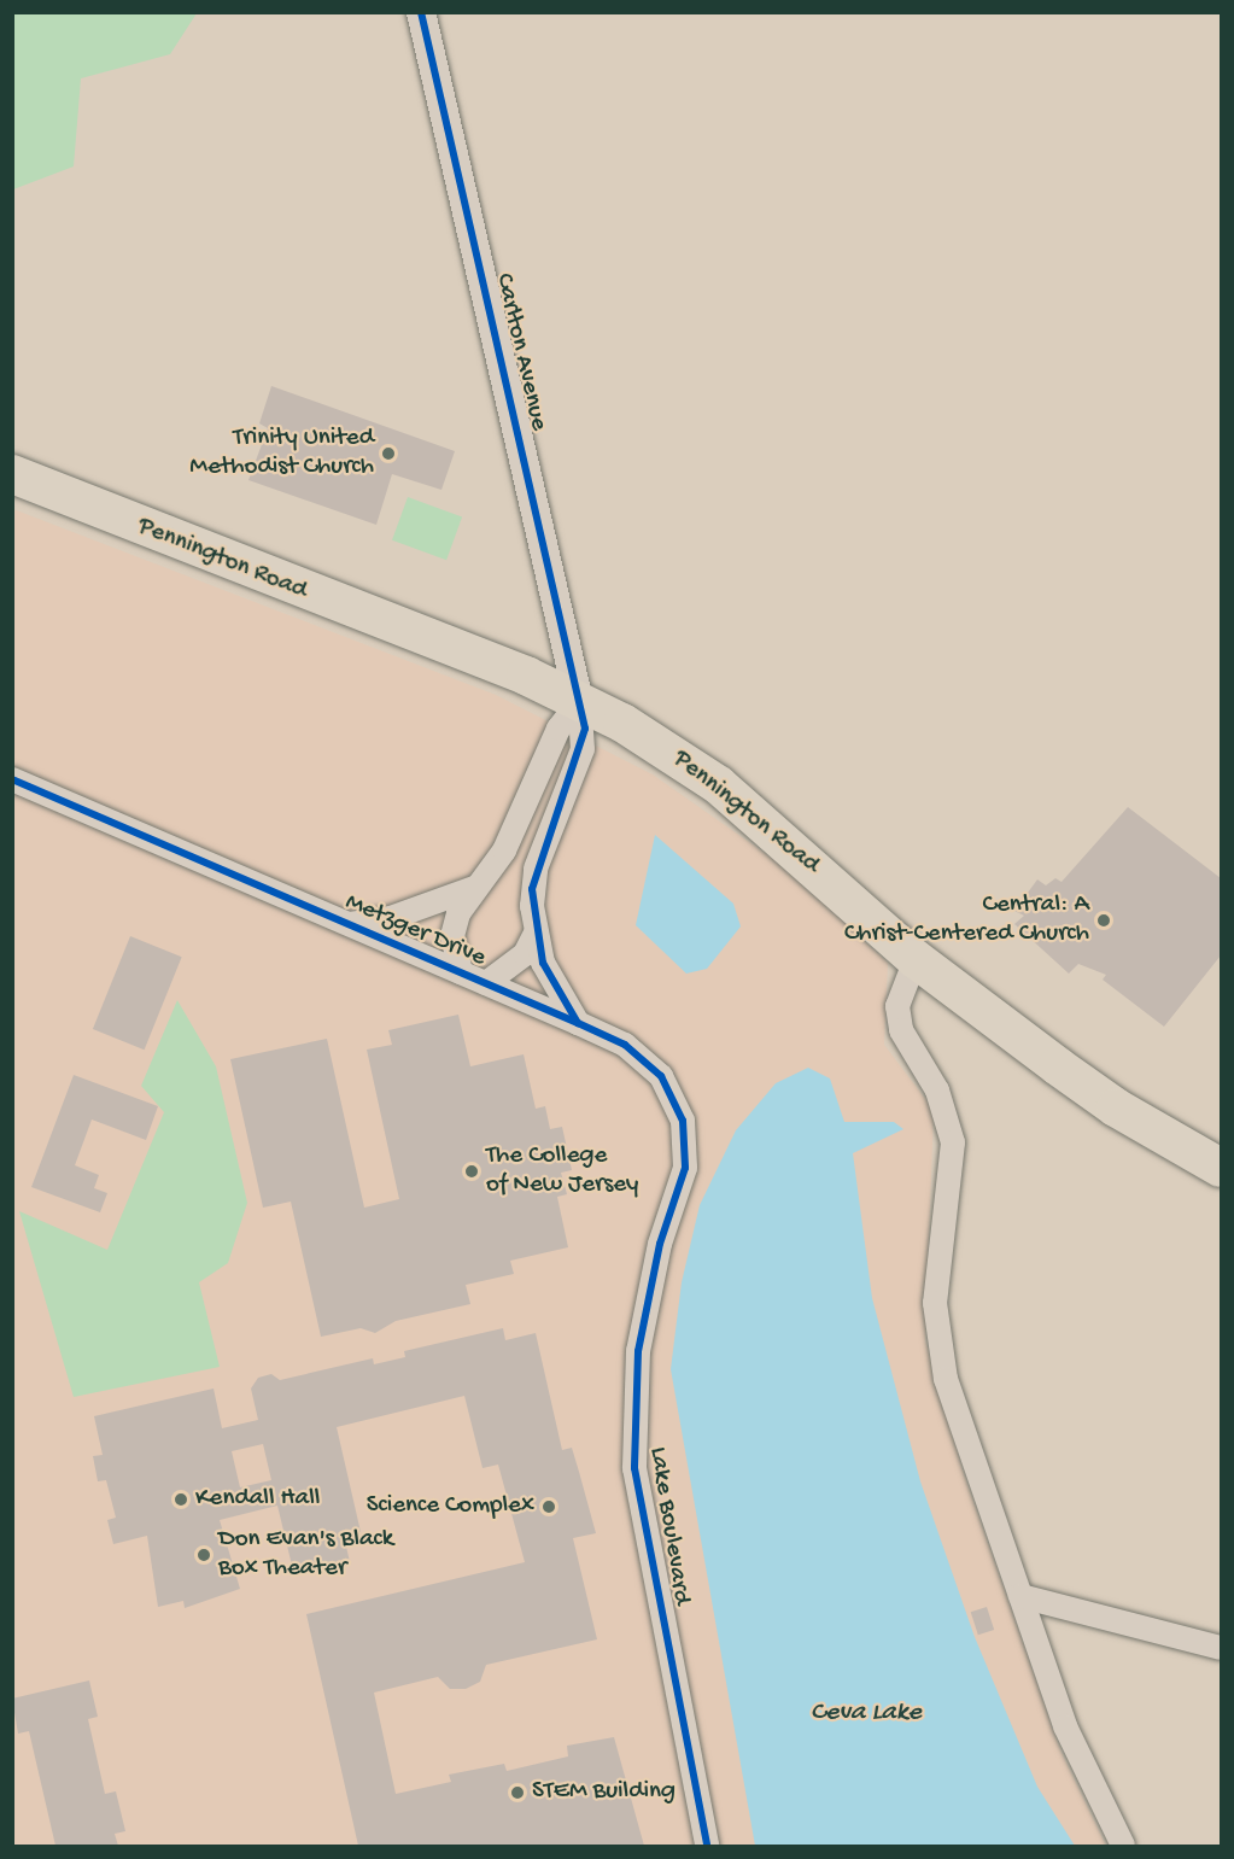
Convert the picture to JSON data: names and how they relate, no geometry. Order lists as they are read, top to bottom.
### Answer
{
  "streets": {
    "main road": ["Pennington Road"],
    "street": ["Carlton Avenue", "Metzger Drive", "Lake Boulevard"]
  },
  "crossings": [
    ["Carlton Avenue", "Pennington Road"],
    ["Metzger Drive", "Lake Boulevard"]
  ],
  "water": ["Ceva Lake"],
  "places": [
    "Trinity United Methodist Church",
    "Central: A Christ-Centered Church",
    "The College of New Jersey",
    "Kendall Hall",
    "Science Complex",
    "Don Evan's Black Box Theater",
    "STEM Building"
  ]
}
